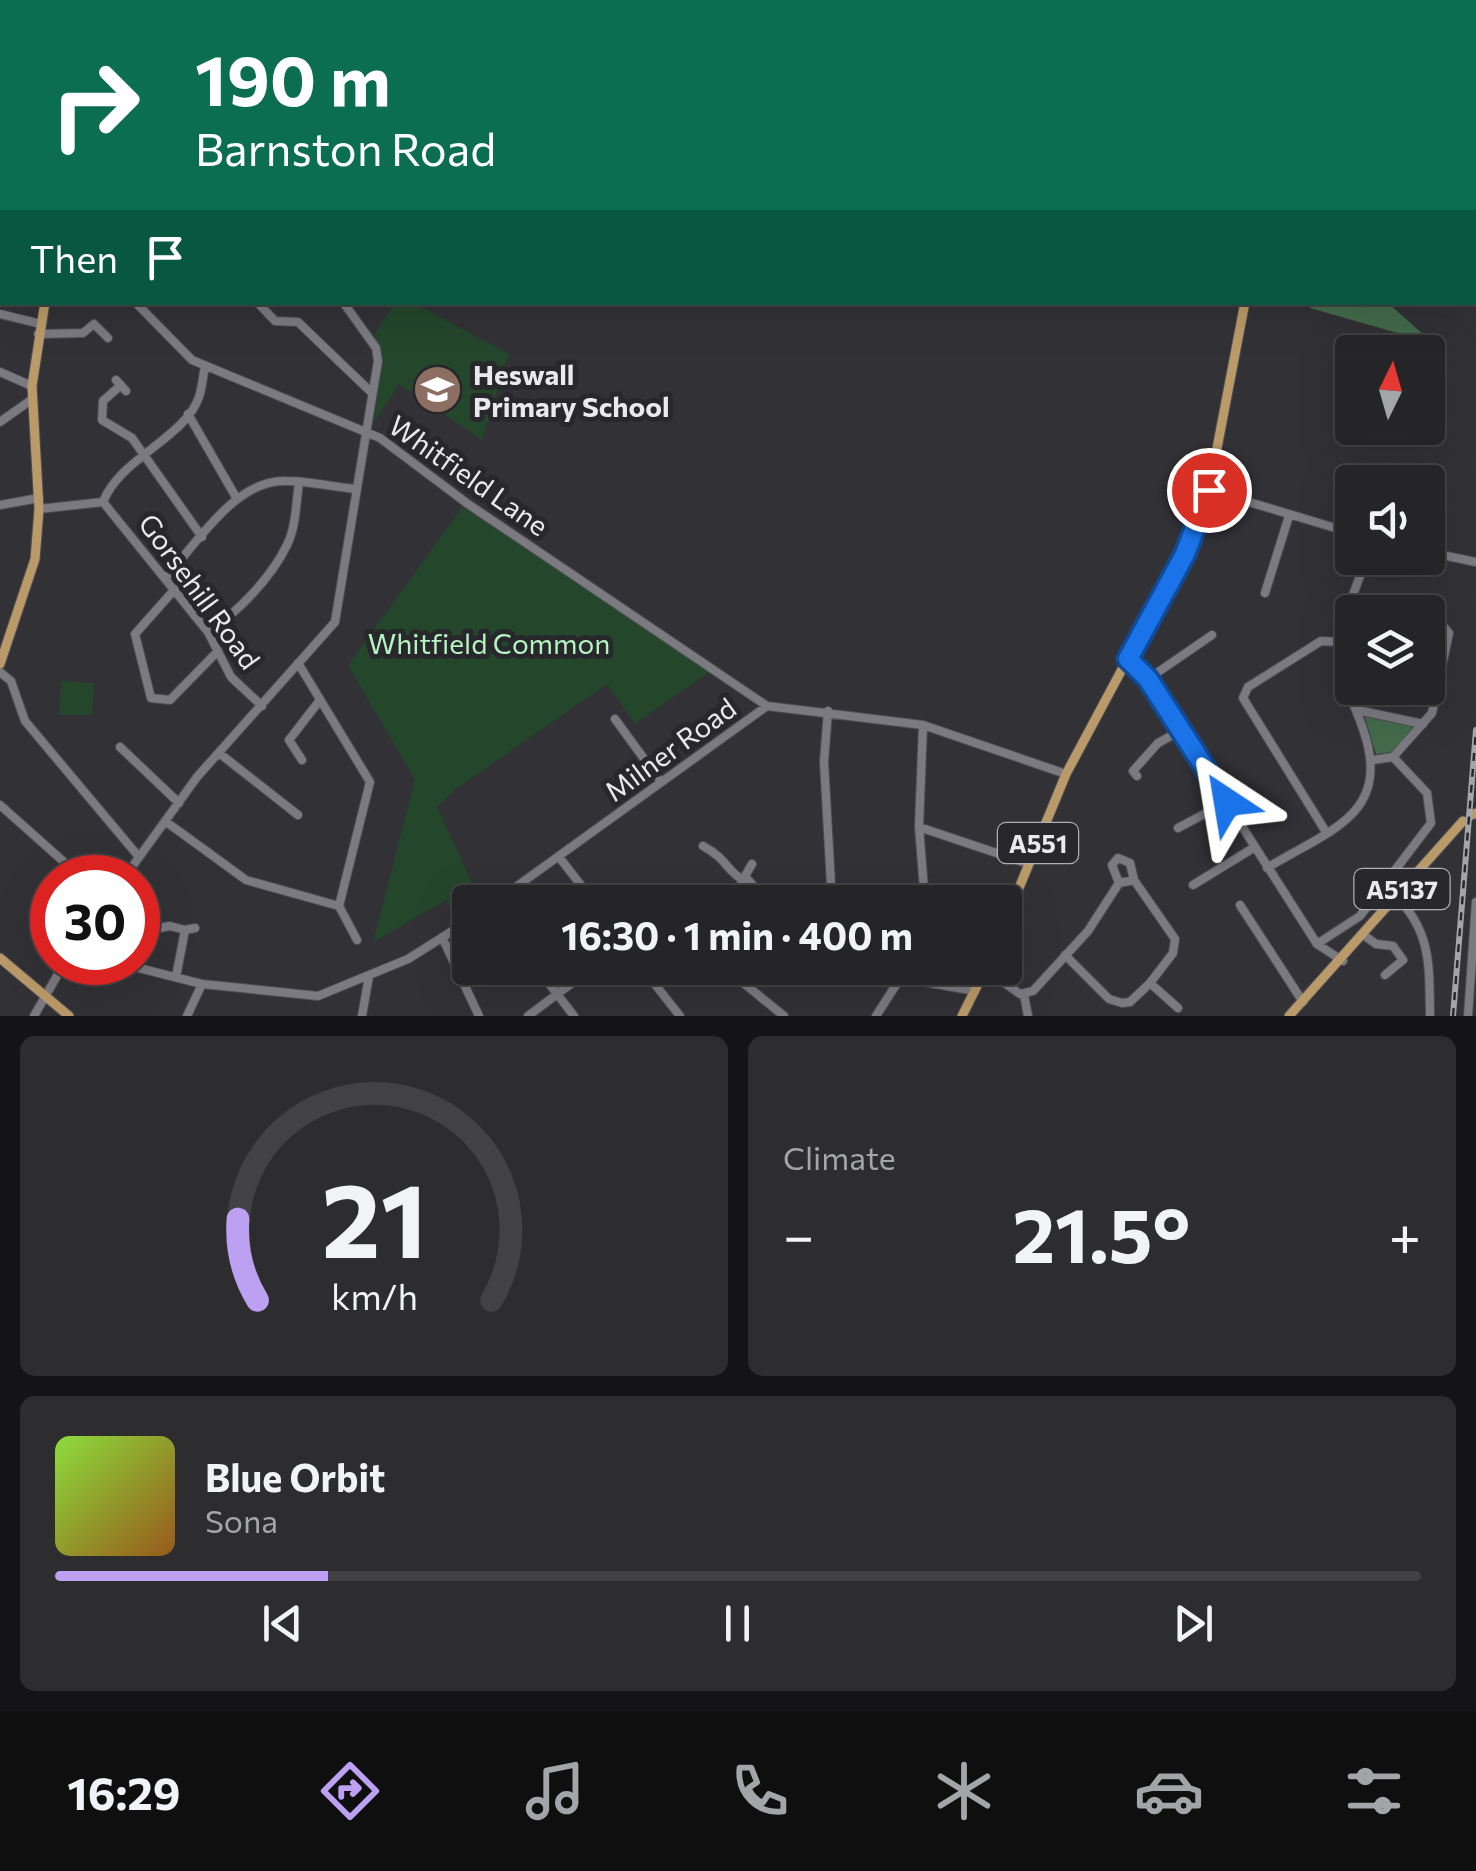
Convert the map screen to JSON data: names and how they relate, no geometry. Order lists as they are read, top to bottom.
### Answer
{
  "streets": {
    "main road": ["A551", "A5137"],
    "street": ["Whitfield Lane", "Gorsehill Road", "Milner Road"]
  },
  "crossings": [
    ["Whitfield Lane", "Milner Road"],
    ["Milner Road", "A551"]
  ],
  "parks": ["Whitfield Common"],
  "places": {
    "school or university": ["Heswall Primary School"]
  },
  "north": "top",
  "page": {
    "turn": ["190 m", "Barnston Road"],
    "then": "Then",
    "limit": "30",
    "trip": "16:30 · 1 min · 400 m",
    "tile": "Climate",
    "heat": ["−", "21.5°", "+"],
    "song": ["Blue Orbit", "Sona"],
    "tabs": "16:29",
    "gauge": ["21", "km/h"]
  }
}
